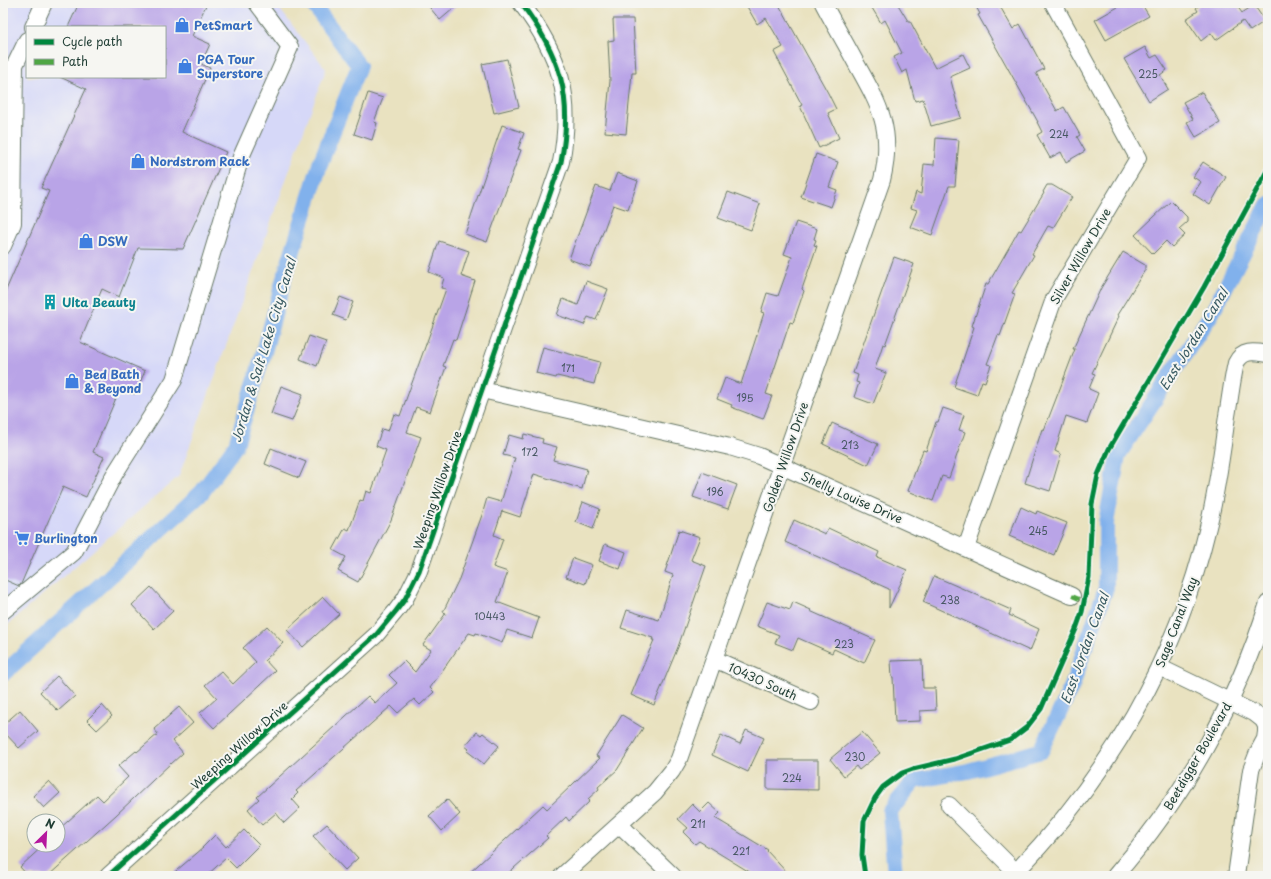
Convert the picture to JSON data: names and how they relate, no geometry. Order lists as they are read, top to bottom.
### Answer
{
  "streets": {
    "street": [
      "Silver Willow Drive",
      "Golden Willow Drive",
      "Weeping Willow Drive",
      "Shelly Louise Drive",
      "Sage Canal Way",
      "10430 South",
      "Beetdigger Boulevard"
    ]
  },
  "crossings": [
    ["Silver Willow Drive", "Shelly Louise Drive"],
    ["Golden Willow Drive", "Shelly Louise Drive"],
    ["Golden Willow Drive", "10430 South"],
    ["Weeping Willow Drive", "Shelly Louise Drive"]
  ],
  "water": ["East Jordan Canal", "Jordan & Salt Lake City Canal"],
  "places": {
    "shop": [
      "PetSmart",
      "PGA Tour Superstore",
      "Nordstrom Rack",
      "DSW",
      "Bed Bath & Beyond"
    ],
    "building": ["Ulta Beauty"],
    "supermarket": ["Burlington"]
  },
  "house_numbers": [
    "225",
    "224",
    "171",
    "195",
    "213",
    "172",
    "196",
    "245",
    "238",
    "10443",
    "223",
    "230",
    "224",
    "211",
    "221"
  ],
  "legend": ["Cycle path", "Path"],
  "north": "top right"
}
